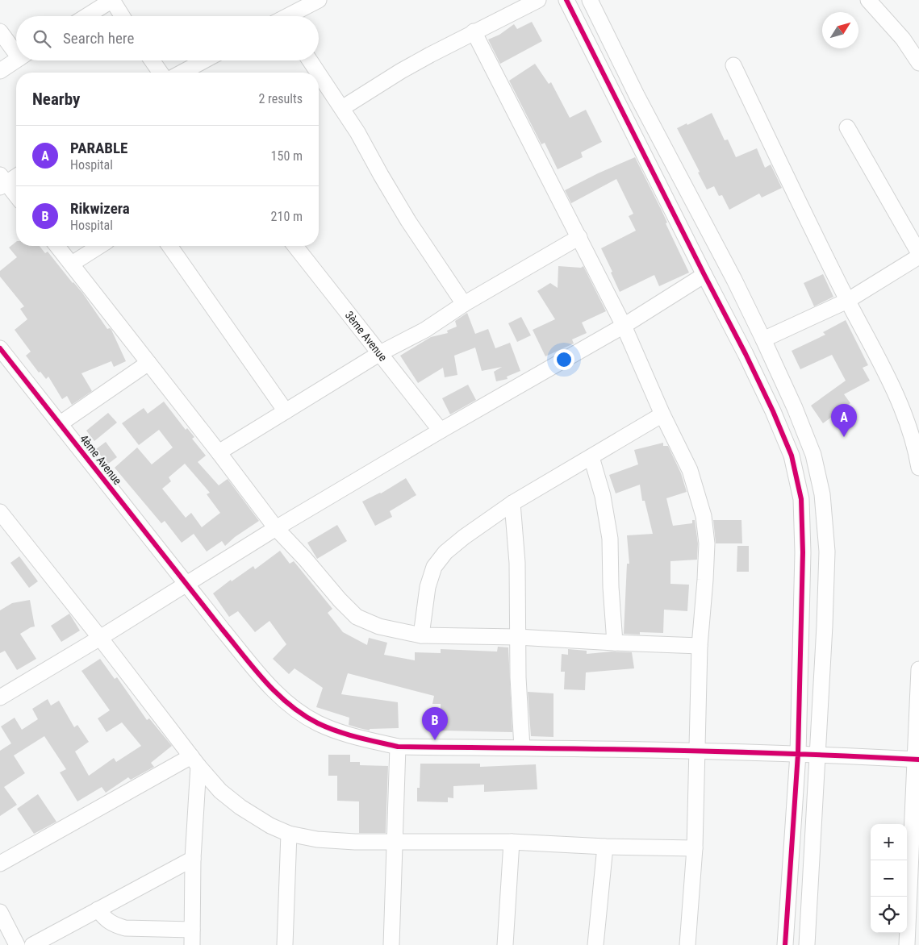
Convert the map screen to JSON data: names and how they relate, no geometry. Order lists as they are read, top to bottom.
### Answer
{
  "streets": {
    "street": ["3ème Avenue", "4ème Avenue"]
  },
  "north": "top right",
  "page": {
    "search": "Search here",
    "heading": ["Nearby", "2 results"],
    "list": [
      {
        "mark": "A",
        "name": "PARABLE",
        "note": "Hospital",
        "value": "150 m"
      },
      {
        "mark": "B",
        "name": "Rikwizera",
        "note": "Hospital",
        "value": "210 m"
      }
    ],
    "pins": ["A", "B"],
    "map_buttons": ["+", "−"]
  }
}
